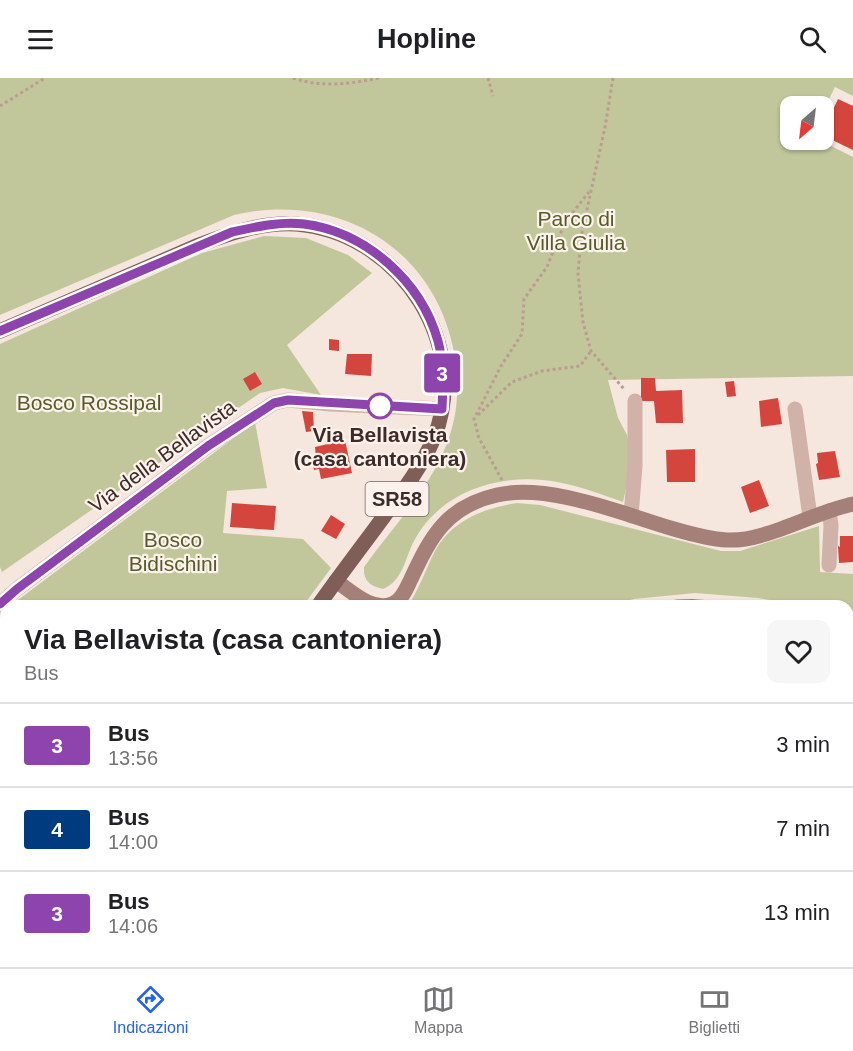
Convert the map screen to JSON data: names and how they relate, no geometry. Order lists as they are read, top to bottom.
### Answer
{
  "streets": {
    "main road": ["SR58"],
    "street": ["Via della Bellavista"]
  },
  "crossings": [
    ["Via della Bellavista", "SR58"]
  ],
  "parks": ["Parco di Villa Giulia", "Bosco Rossipal", "Bosco Bidischini"],
  "places": ["Via Bellavista (casa cantoniera)"],
  "lines": ["bus line 3"],
  "north": "bottom left",
  "page": {
    "header": "Hopline",
    "on_map": "3",
    "heading": ["Via Bellavista (casa cantoniera)", "Bus"],
    "list": [
      {
        "mark": "3",
        "name": "Bus",
        "note": "13:56",
        "value": "3 min"
      },
      {
        "mark": "4",
        "name": "Bus",
        "note": "14:00",
        "value": "7 min"
      },
      {
        "mark": "3",
        "name": "Bus",
        "note": "14:06",
        "value": "13 min"
      }
    ],
    "tabs": ["Indicazioni", "Mappa", "Biglietti"]
  }
}
